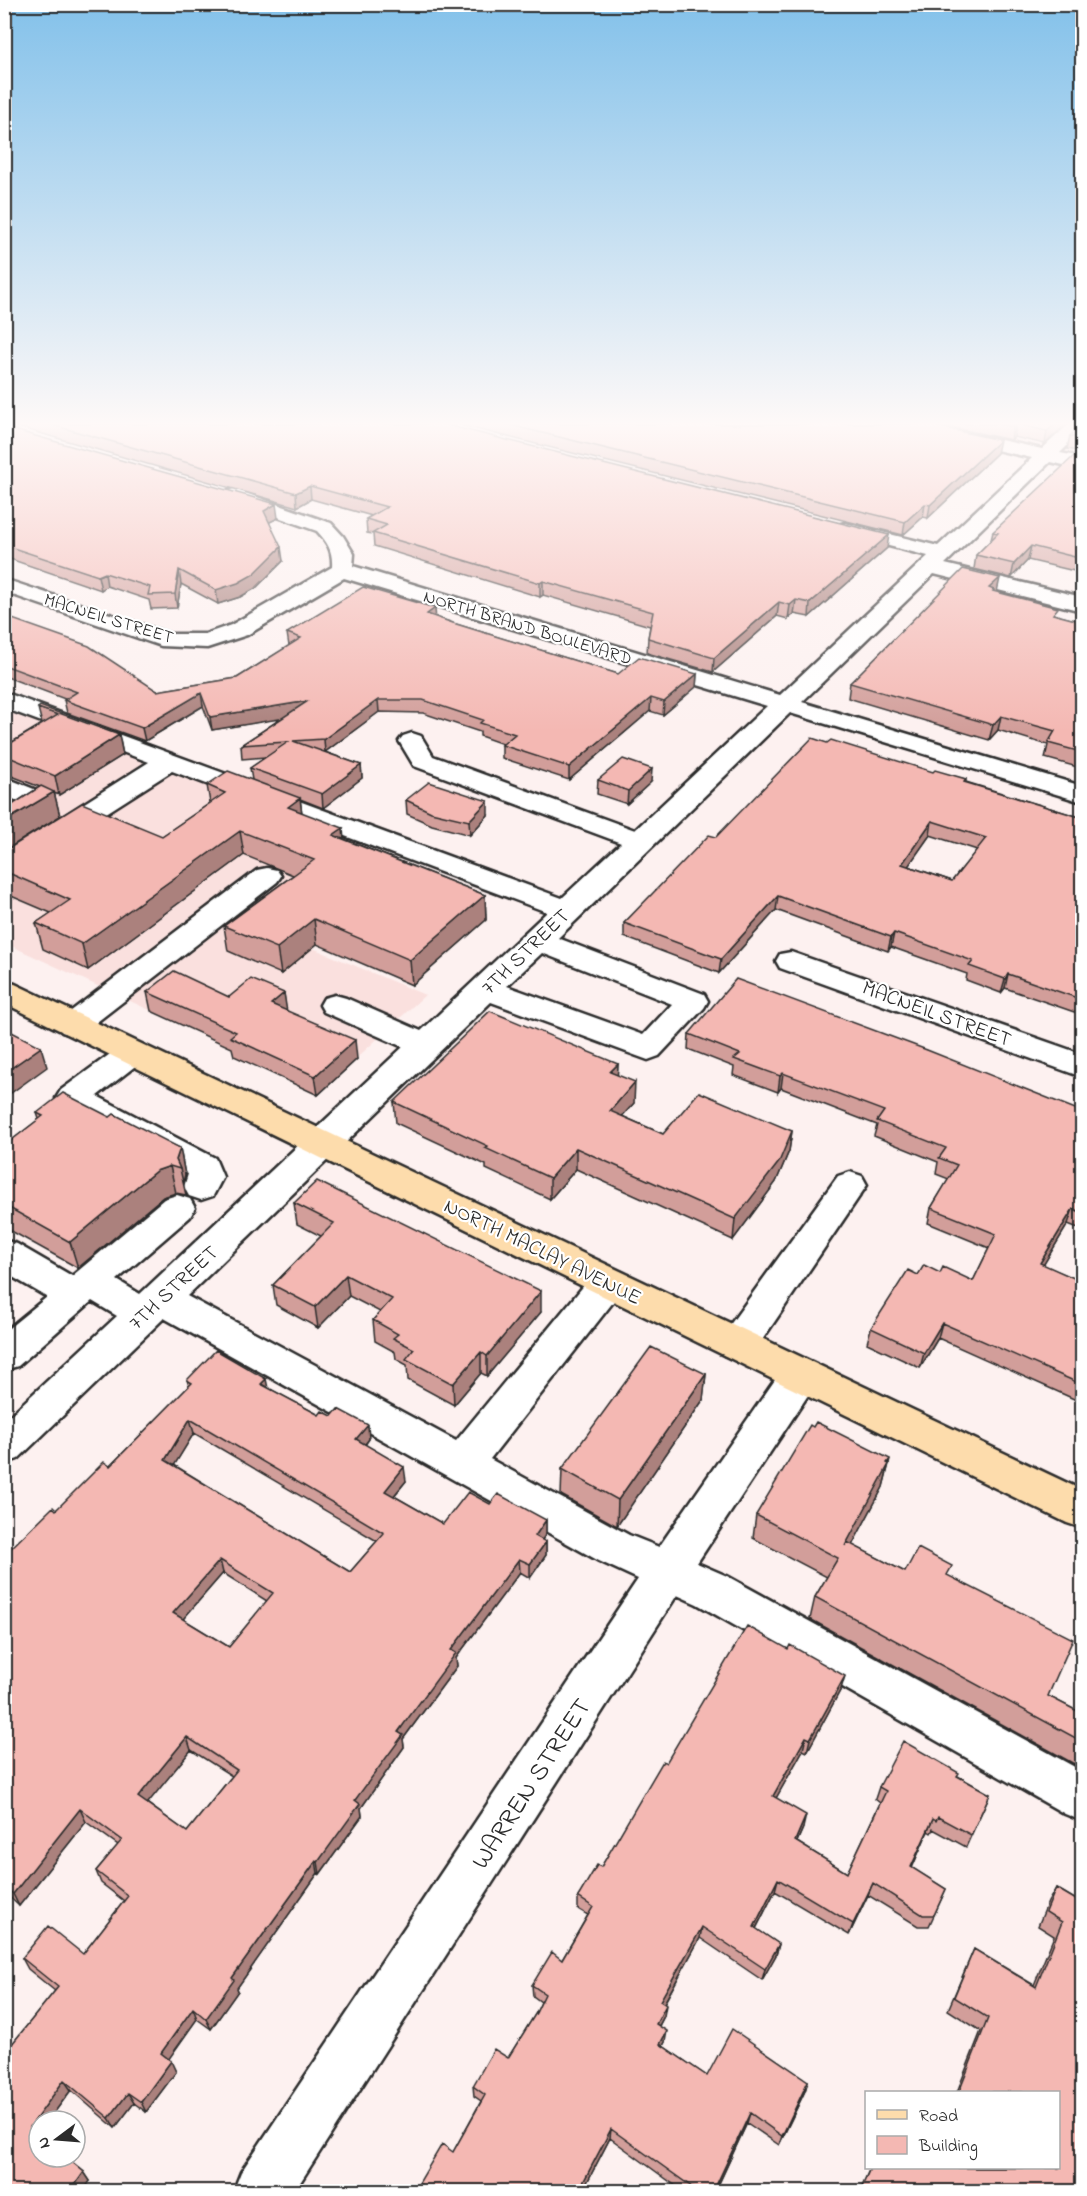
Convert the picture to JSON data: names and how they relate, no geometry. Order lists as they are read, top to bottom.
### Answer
{
  "streets": {
    "main road": ["NORTH MACLAY AVENUE"],
    "street": [
      "MACNEIL STREET",
      "NORTH BRAND BOULEVARD",
      "7TH STREET",
      "WARREN STREET"
    ]
  },
  "crossings": [
    ["MACNEIL STREET", "NORTH BRAND BOULEVARD"],
    ["NORTH BRAND BOULEVARD", "7TH STREET"],
    ["7TH STREET", "NORTH MACLAY AVENUE"],
    ["NORTH MACLAY AVENUE", "WARREN STREET"]
  ],
  "legend": ["Road", "Building"],
  "north": "left"
}
